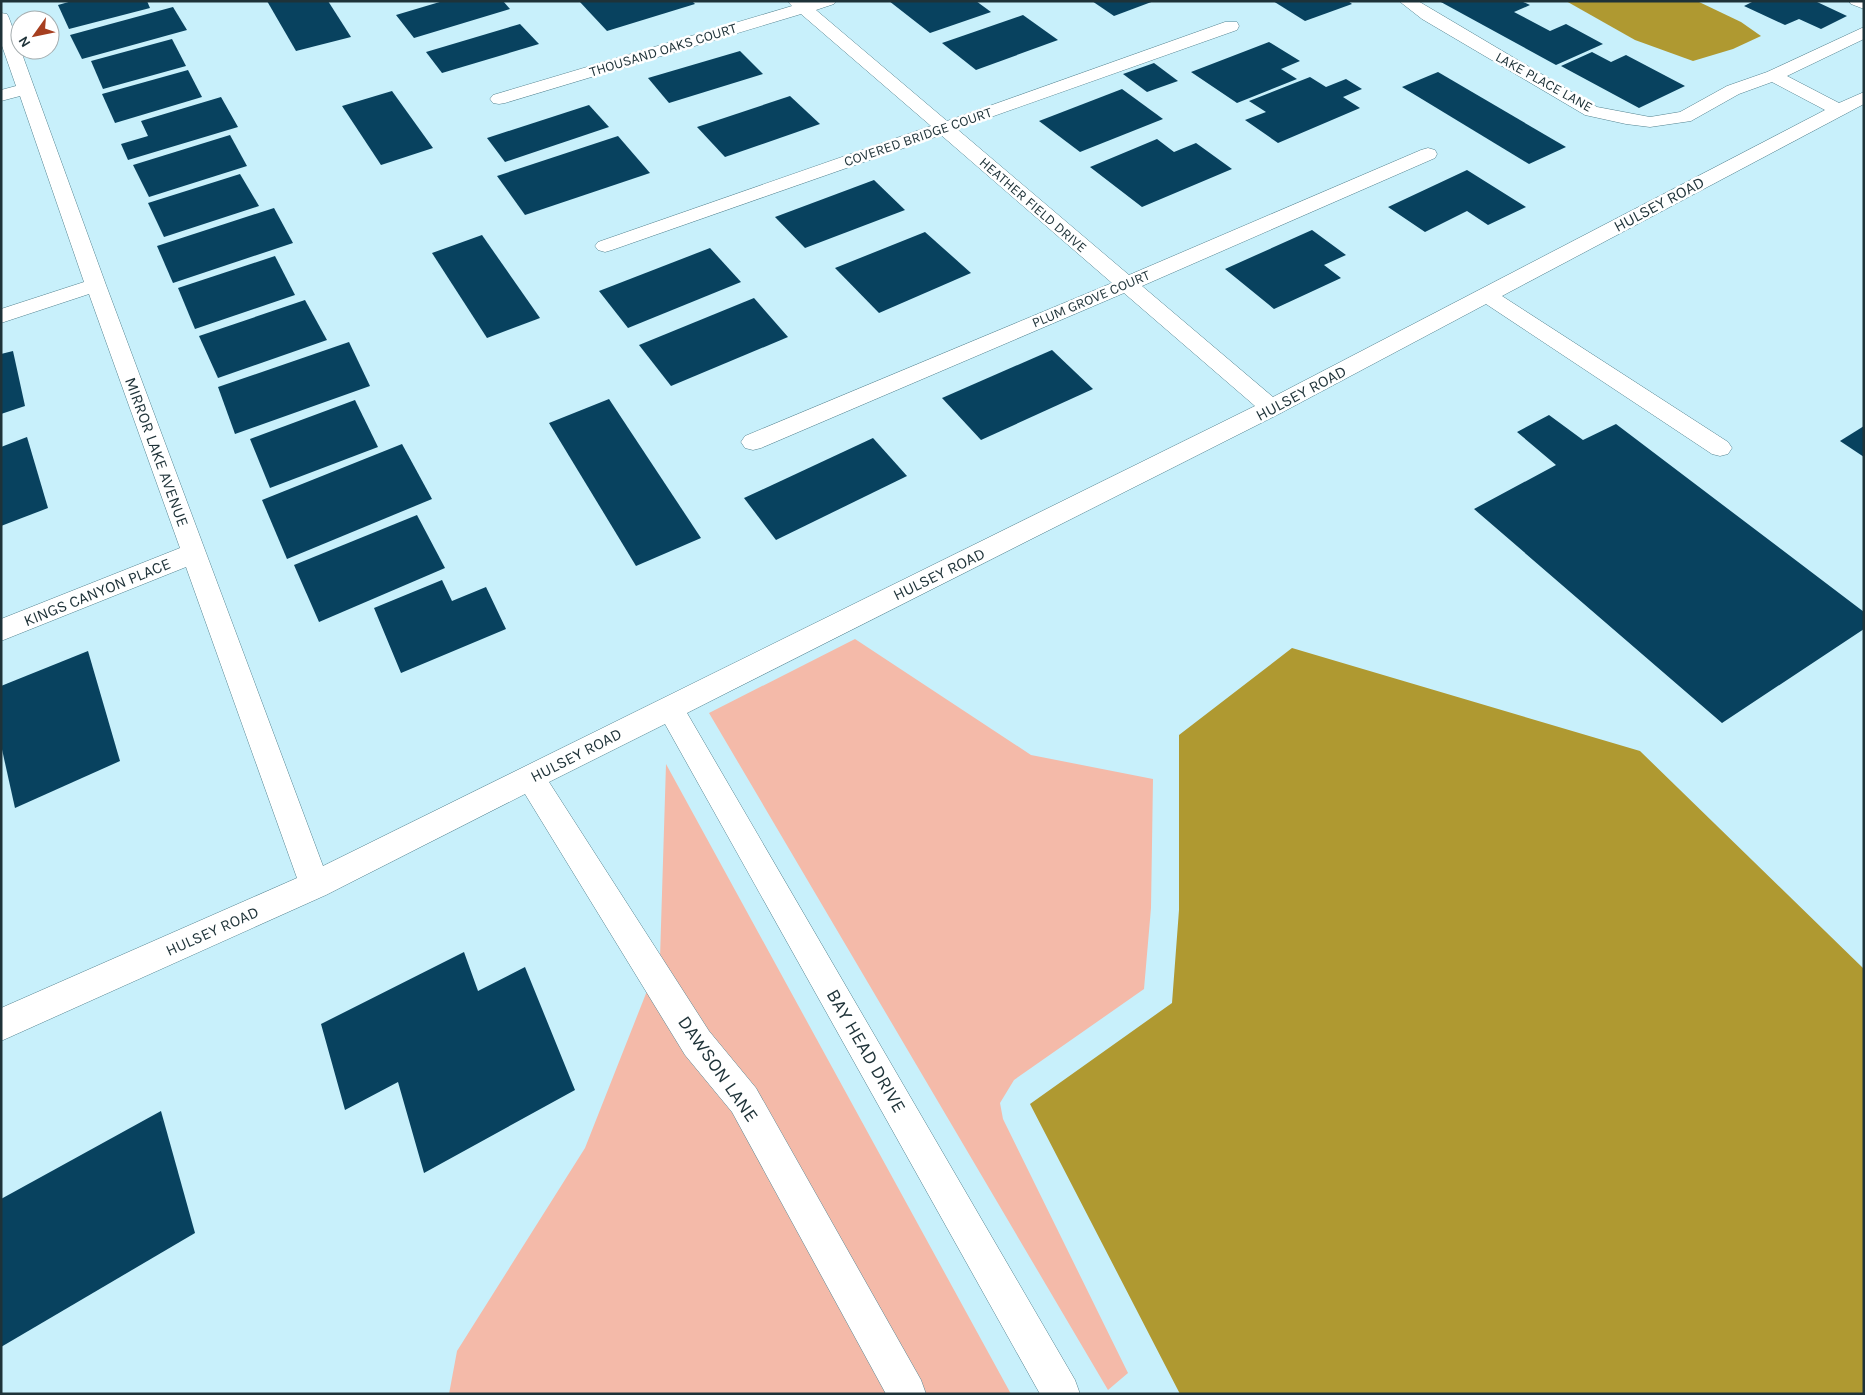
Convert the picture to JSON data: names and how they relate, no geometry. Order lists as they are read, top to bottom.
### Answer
{
  "streets": {
    "street": [
      "THOUSAND OAKS COURT",
      "LAKE PLACE LANE",
      "COVERED BRIDGE COURT",
      "HULSEY ROAD",
      "HEATHER FIELD DRIVE",
      "PLUM GROVE COURT",
      "MIRROR LAKE AVENUE",
      "KINGS CANYON PLACE",
      "BAY HEAD DRIVE",
      "DAWSON LANE"
    ]
  },
  "crossings": [
    ["THOUSAND OAKS COURT", "HEATHER FIELD DRIVE"],
    ["COVERED BRIDGE COURT", "HEATHER FIELD DRIVE"],
    ["HULSEY ROAD", "HEATHER FIELD DRIVE"],
    ["HULSEY ROAD", "MIRROR LAKE AVENUE"],
    ["HULSEY ROAD", "BAY HEAD DRIVE"],
    ["HULSEY ROAD", "DAWSON LANE"],
    ["HEATHER FIELD DRIVE", "PLUM GROVE COURT"],
    ["MIRROR LAKE AVENUE", "KINGS CANYON PLACE"]
  ],
  "north": "bottom left"
}
